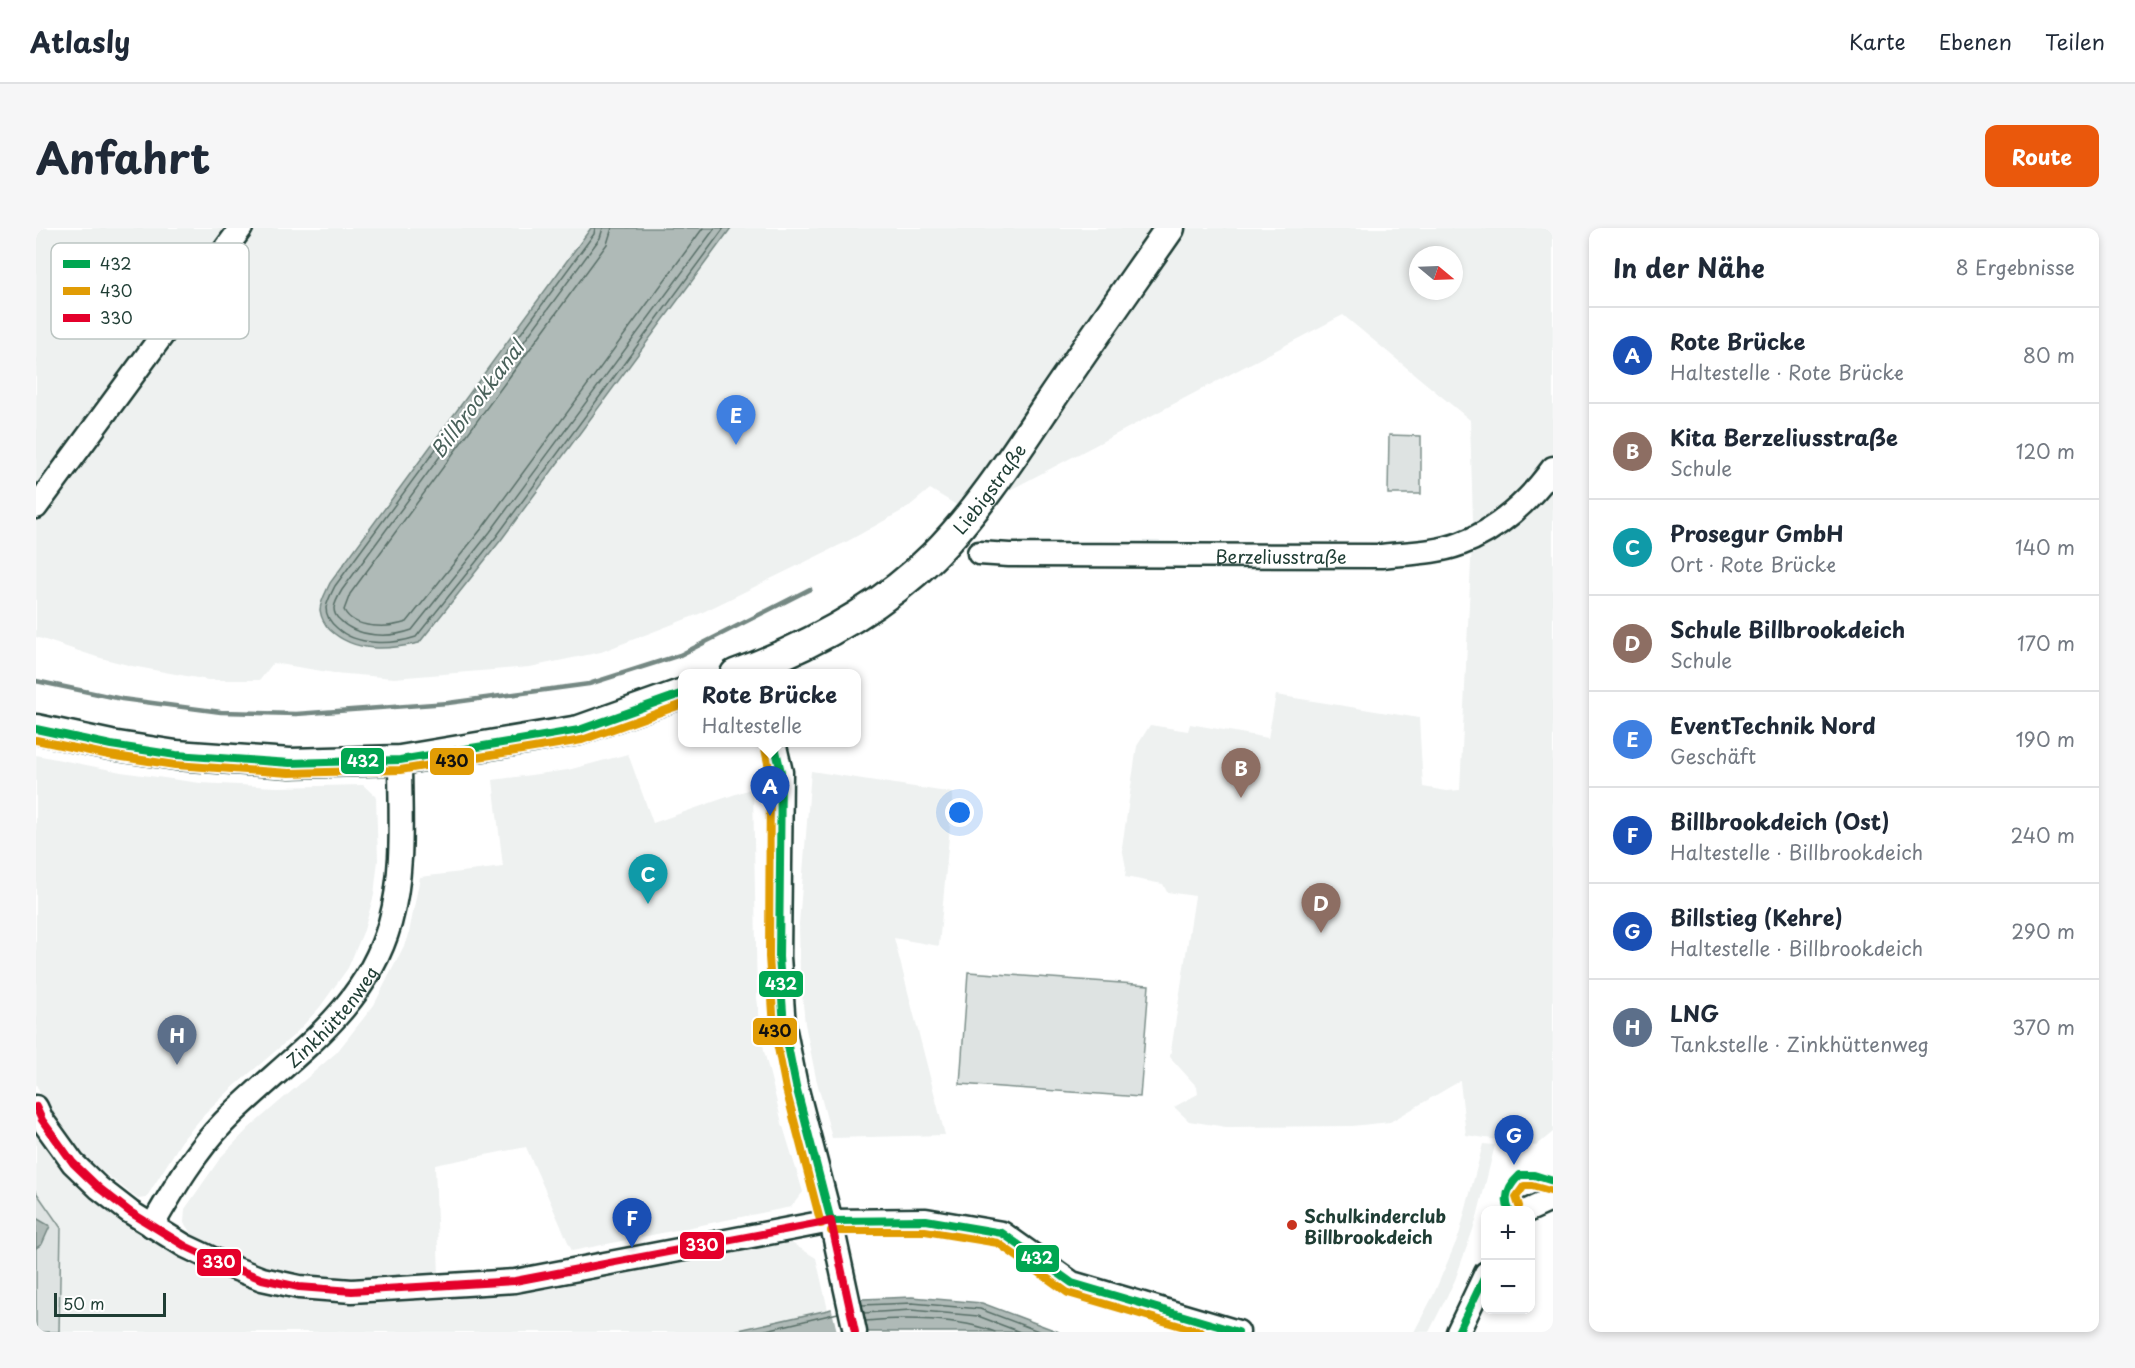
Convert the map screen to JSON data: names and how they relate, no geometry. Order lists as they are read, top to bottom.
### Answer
{
  "streets": {
    "main road": ["Liebigstraße"],
    "street": ["Berzeliusstraße", "Zinkhüttenweg"]
  },
  "water": ["Billbrookkanal"],
  "places": ["Schulkinderclub Billbrookdeich"],
  "lines": ["transit line 432", "transit line 430", "transit line 330"],
  "legend": ["432", "430", "330"],
  "scale_bar": "50 m",
  "north": "right",
  "page": {
    "header": "Atlasly",
    "nav": ["Karte", "Ebenen", "Teilen"],
    "title": "Anfahrt",
    "buttons": "Route",
    "heading": ["In der Nähe", "8 Ergebnisse"],
    "list": [
      {
        "mark": "A",
        "name": "Rote Brücke",
        "note": "Haltestelle · Rote Brücke",
        "value": "80 m"
      },
      {
        "mark": "B",
        "name": "Kita Berzeliusstraße",
        "note": "Schule",
        "value": "120 m"
      },
      {
        "mark": "C",
        "name": "Prosegur GmbH",
        "note": "Ort · Rote Brücke",
        "value": "140 m"
      },
      {
        "mark": "D",
        "name": "Schule Billbrookdeich",
        "note": "Schule",
        "value": "170 m"
      },
      {
        "mark": "E",
        "name": "EventTechnik Nord",
        "note": "Geschäft",
        "value": "190 m"
      },
      {
        "mark": "F",
        "name": "Billbrookdeich (Ost)",
        "note": "Haltestelle · Billbrookdeich",
        "value": "240 m"
      },
      {
        "mark": "G",
        "name": "Billstieg (Kehre)",
        "note": "Haltestelle · Billbrookdeich",
        "value": "290 m"
      },
      {
        "mark": "H",
        "name": "LNG",
        "note": "Tankstelle · Zinkhüttenweg",
        "value": "370 m"
      }
    ],
    "pins": [
      "E",
      "B",
      "A",
      "C",
      "D",
      "H",
      "G",
      "F"
    ],
    "popup": ["Rote Brücke", "Haltestelle"],
    "map_buttons": ["+", "−"],
    "scale": "50 m"
  }
}
